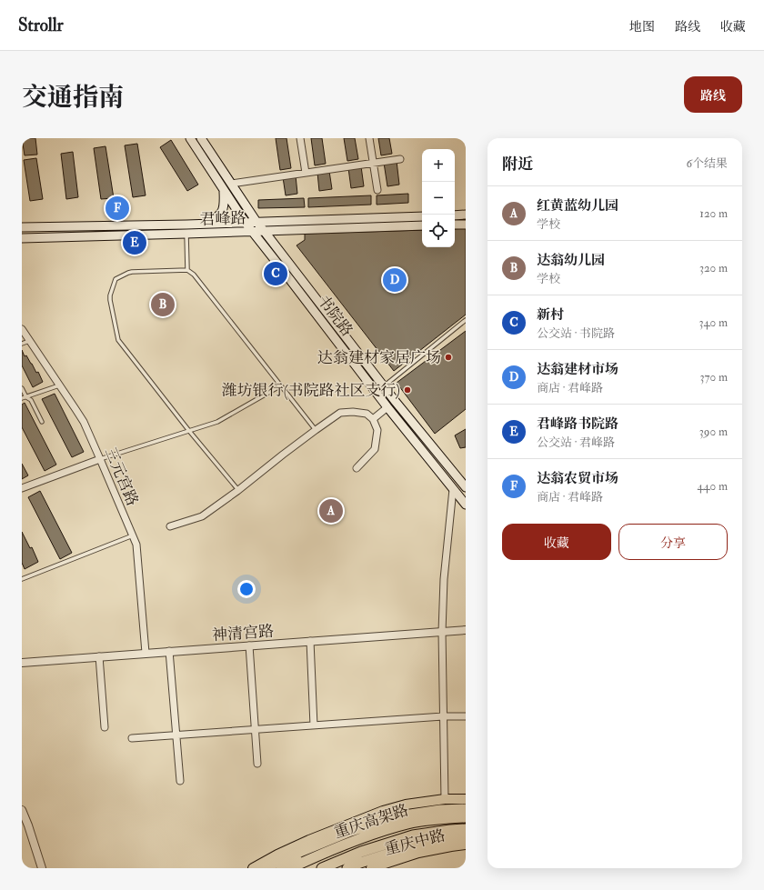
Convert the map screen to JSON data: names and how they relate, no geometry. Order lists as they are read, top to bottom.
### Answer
{
  "streets": {
    "highway": ["重庆高架路"],
    "main road": ["君峰路", "书院路", "重庆中路"],
    "street": ["三元宫路", "神清宫路"]
  },
  "crossings": [
    ["君峰路", "书院路"],
    ["三元宫路", "神清宫路"]
  ],
  "places": ["达翁建材家居广场", "潍坊银行(书院路社区支行)"],
  "page": {
    "header": "Strollr",
    "nav": ["地图", "路线", "收藏"],
    "title": "交通指南",
    "buttons": [
      "路线",
      ["收藏", "分享"]
    ],
    "heading": ["附近", "6个结果"],
    "map_buttons": ["+", "−"],
    "list": [
      {
        "mark": "A",
        "name": "红黄蓝幼儿园",
        "note": "学校",
        "value": "120 m"
      },
      {
        "mark": "B",
        "name": "达翁幼儿园",
        "note": "学校",
        "value": "320 m"
      },
      {
        "mark": "C",
        "name": "新村",
        "note": "公交站 · 书院路",
        "value": "340 m"
      },
      {
        "mark": "D",
        "name": "达翁建材市场",
        "note": "商店 · 君峰路",
        "value": "370 m"
      },
      {
        "mark": "E",
        "name": "君峰路书院路",
        "note": "公交站 · 君峰路",
        "value": "390 m"
      },
      {
        "mark": "F",
        "name": "达翁农贸市场",
        "note": "商店 · 君峰路",
        "value": "440 m"
      }
    ],
    "pins": [
      "F",
      "E",
      "C",
      "D",
      "B",
      "A"
    ]
  }
}
